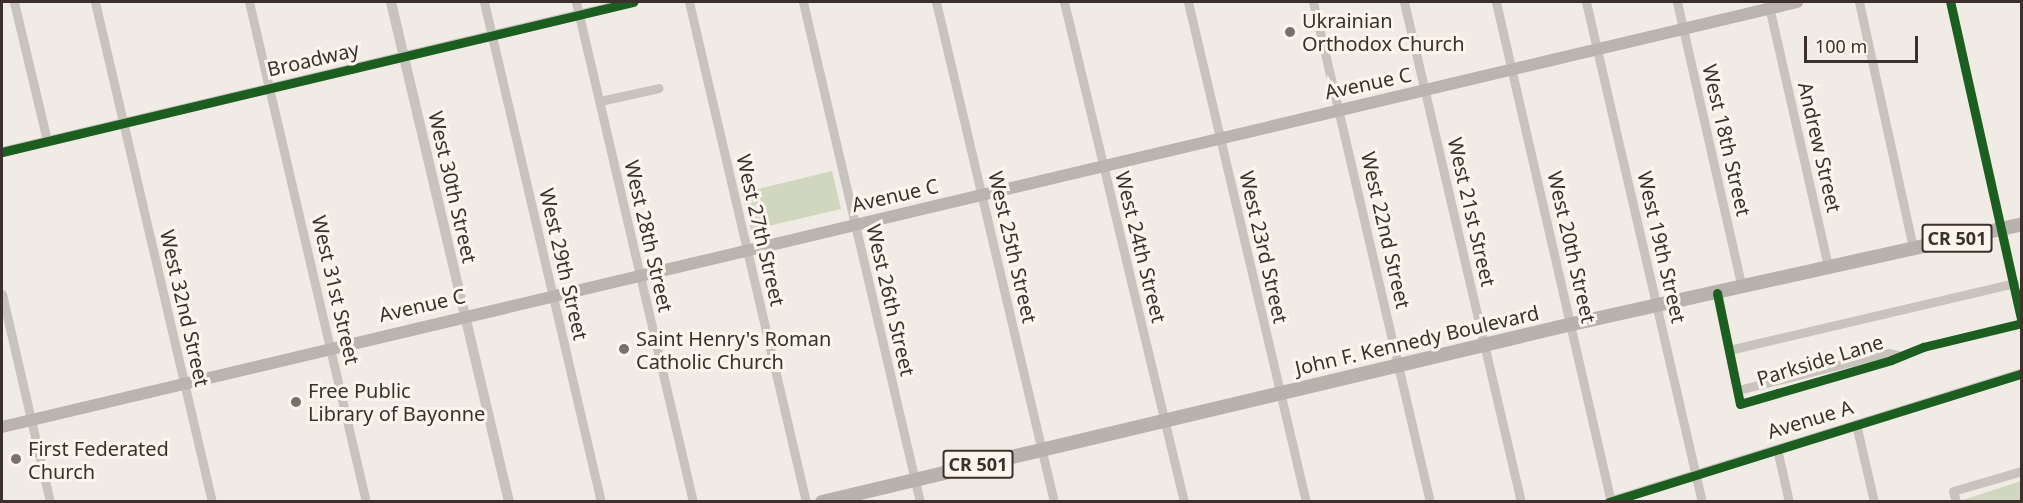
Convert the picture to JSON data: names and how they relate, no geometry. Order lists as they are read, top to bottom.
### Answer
{
  "streets": {
    "main road": ["Avenue C", "CR 501", "John F. Kennedy Boulevard"],
    "street": [
      "Broadway",
      "West 18th Street",
      "Andrew Street",
      "West 30th Street",
      "West 21st Street",
      "West 27th Street",
      "West 22nd Street",
      "West 28th Street",
      "West 25th Street",
      "West 24th Street",
      "West 23rd Street",
      "West 20th Street",
      "West 19th Street",
      "West 29th Street",
      "West 31st Street",
      "West 26th Street",
      "West 32nd Street",
      "Parkside Lane",
      "Avenue A"
    ]
  },
  "crossings": [
    ["Broadway", "West 30th Street"],
    ["Broadway", "West 28th Street"],
    ["Broadway", "West 29th Street"],
    ["Broadway", "West 31st Street"],
    ["Broadway", "West 32nd Street"],
    ["Avenue C", "West 18th Street"],
    ["Avenue C", "Andrew Street"],
    ["Avenue C", "West 30th Street"],
    ["Avenue C", "West 21st Street"],
    ["Avenue C", "West 27th Street"],
    ["Avenue C", "West 22nd Street"],
    ["Avenue C", "West 28th Street"],
    ["Avenue C", "West 25th Street"],
    ["Avenue C", "West 24th Street"],
    ["Avenue C", "West 23rd Street"],
    ["Avenue C", "West 20th Street"],
    ["Avenue C", "West 19th Street"],
    ["Avenue C", "West 29th Street"],
    ["Avenue C", "West 31st Street"],
    ["Avenue C", "West 26th Street"],
    ["Avenue C", "West 32nd Street"],
    ["West 18th Street", "John F. Kennedy Boulevard"],
    ["Andrew Street", "John F. Kennedy Boulevard"],
    ["West 21st Street", "John F. Kennedy Boulevard"],
    ["West 22nd Street", "John F. Kennedy Boulevard"],
    ["West 25th Street", "John F. Kennedy Boulevard"],
    ["West 24th Street", "John F. Kennedy Boulevard"],
    ["West 23rd Street", "John F. Kennedy Boulevard"],
    ["West 20th Street", "John F. Kennedy Boulevard"],
    ["West 20th Street", "Avenue A"],
    ["West 19th Street", "John F. Kennedy Boulevard"],
    ["West 19th Street", "Avenue A"],
    ["West 26th Street", "John F. Kennedy Boulevard"],
    ["John F. Kennedy Boulevard", "Parkside Lane"]
  ],
  "places": [
    "Ukrainian Orthodox Church",
    "Saint Henry's Roman Catholic Church",
    "Free Public Library of Bayonne",
    "First Federated Church"
  ],
  "scale_bar": "100 m"
}
